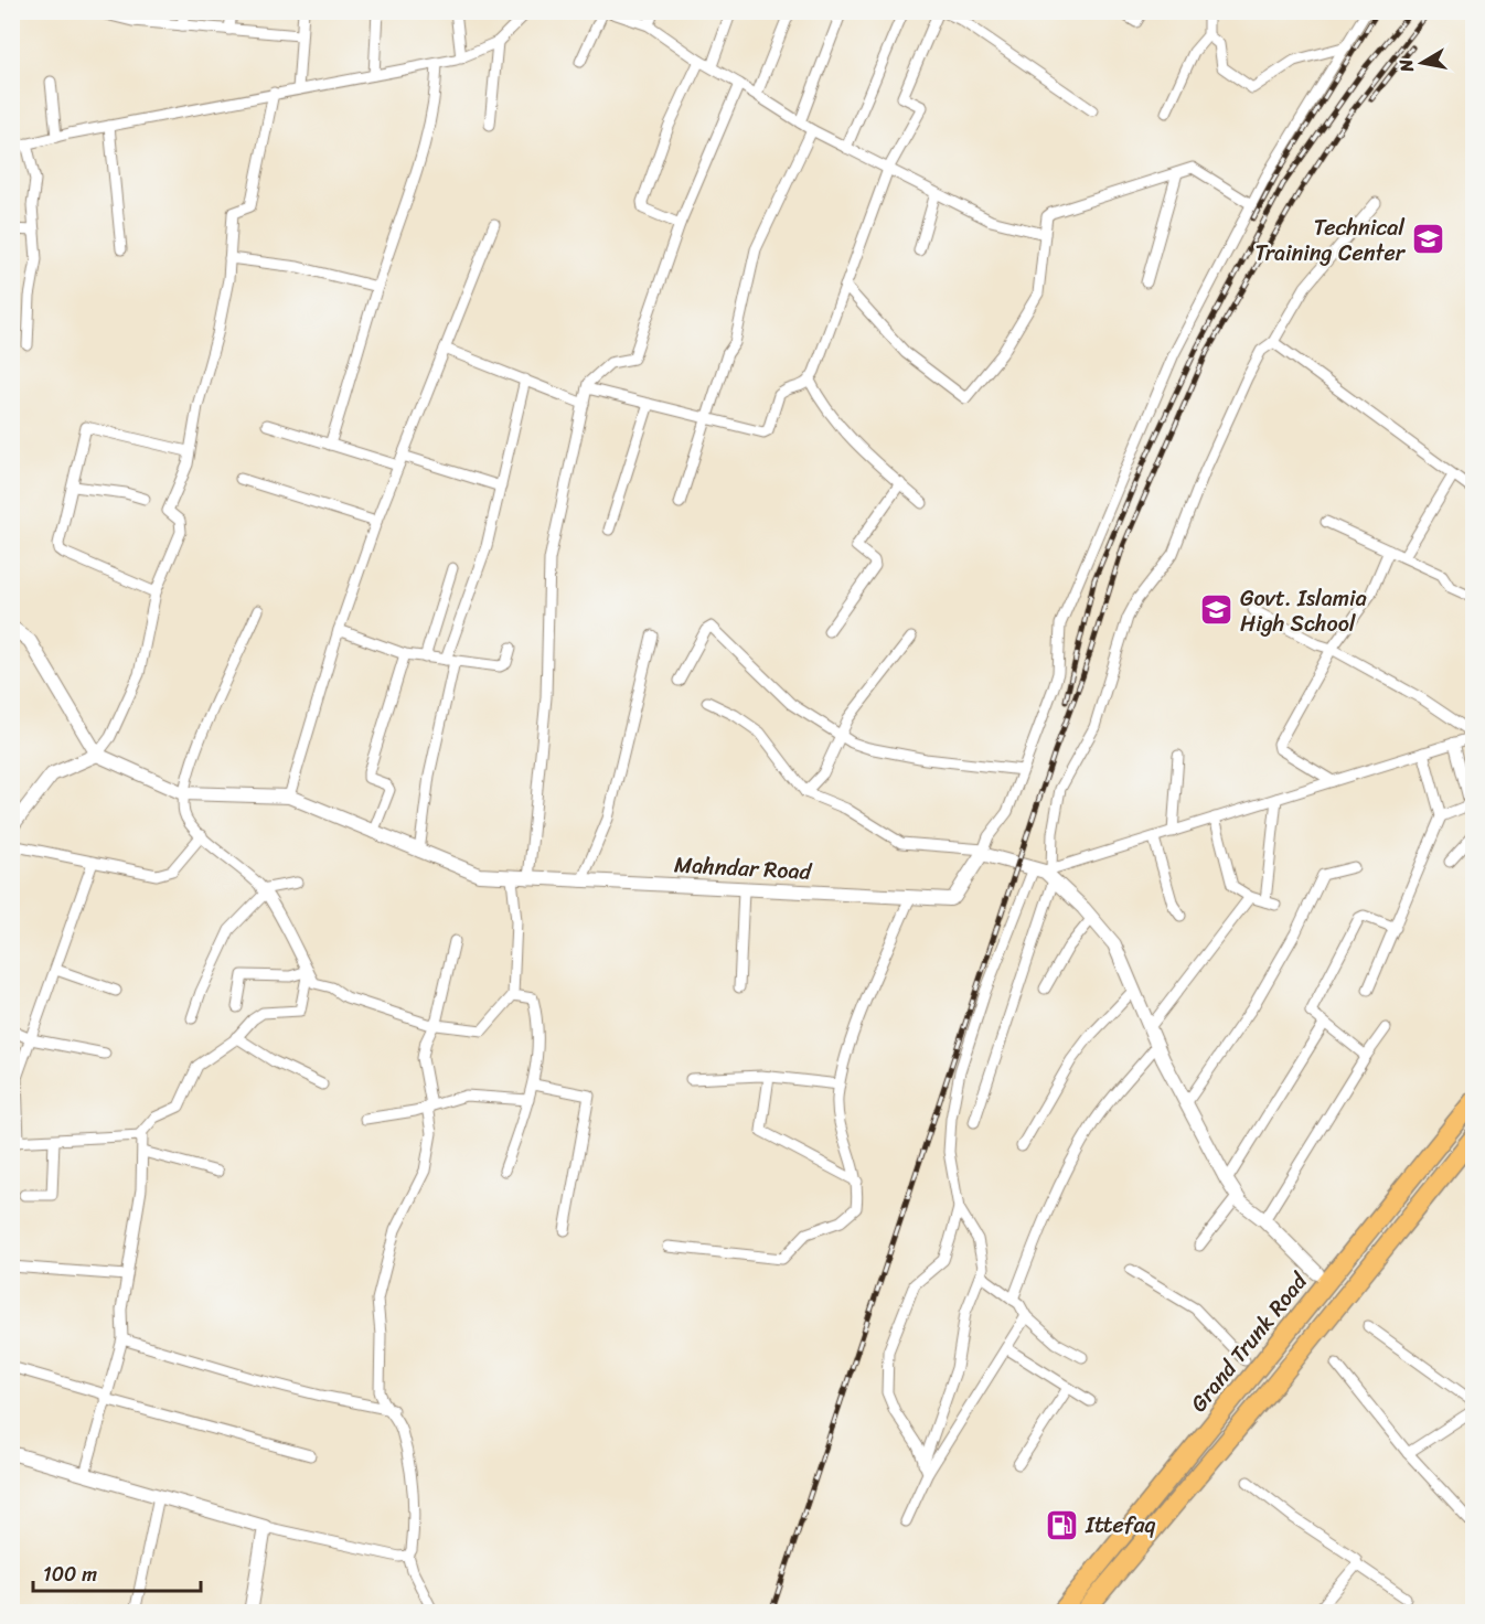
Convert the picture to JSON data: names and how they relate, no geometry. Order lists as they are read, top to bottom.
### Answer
{
  "streets": {
    "highway": ["Grand Trunk Road"],
    "street": ["Mahndar Road"]
  },
  "places": {
    "school or university": ["Technical Training Center", "Govt. Islamia High School"],
    "fuel station": ["Ittefaq"]
  },
  "scale_bar": "100 m",
  "north": "left"
}
